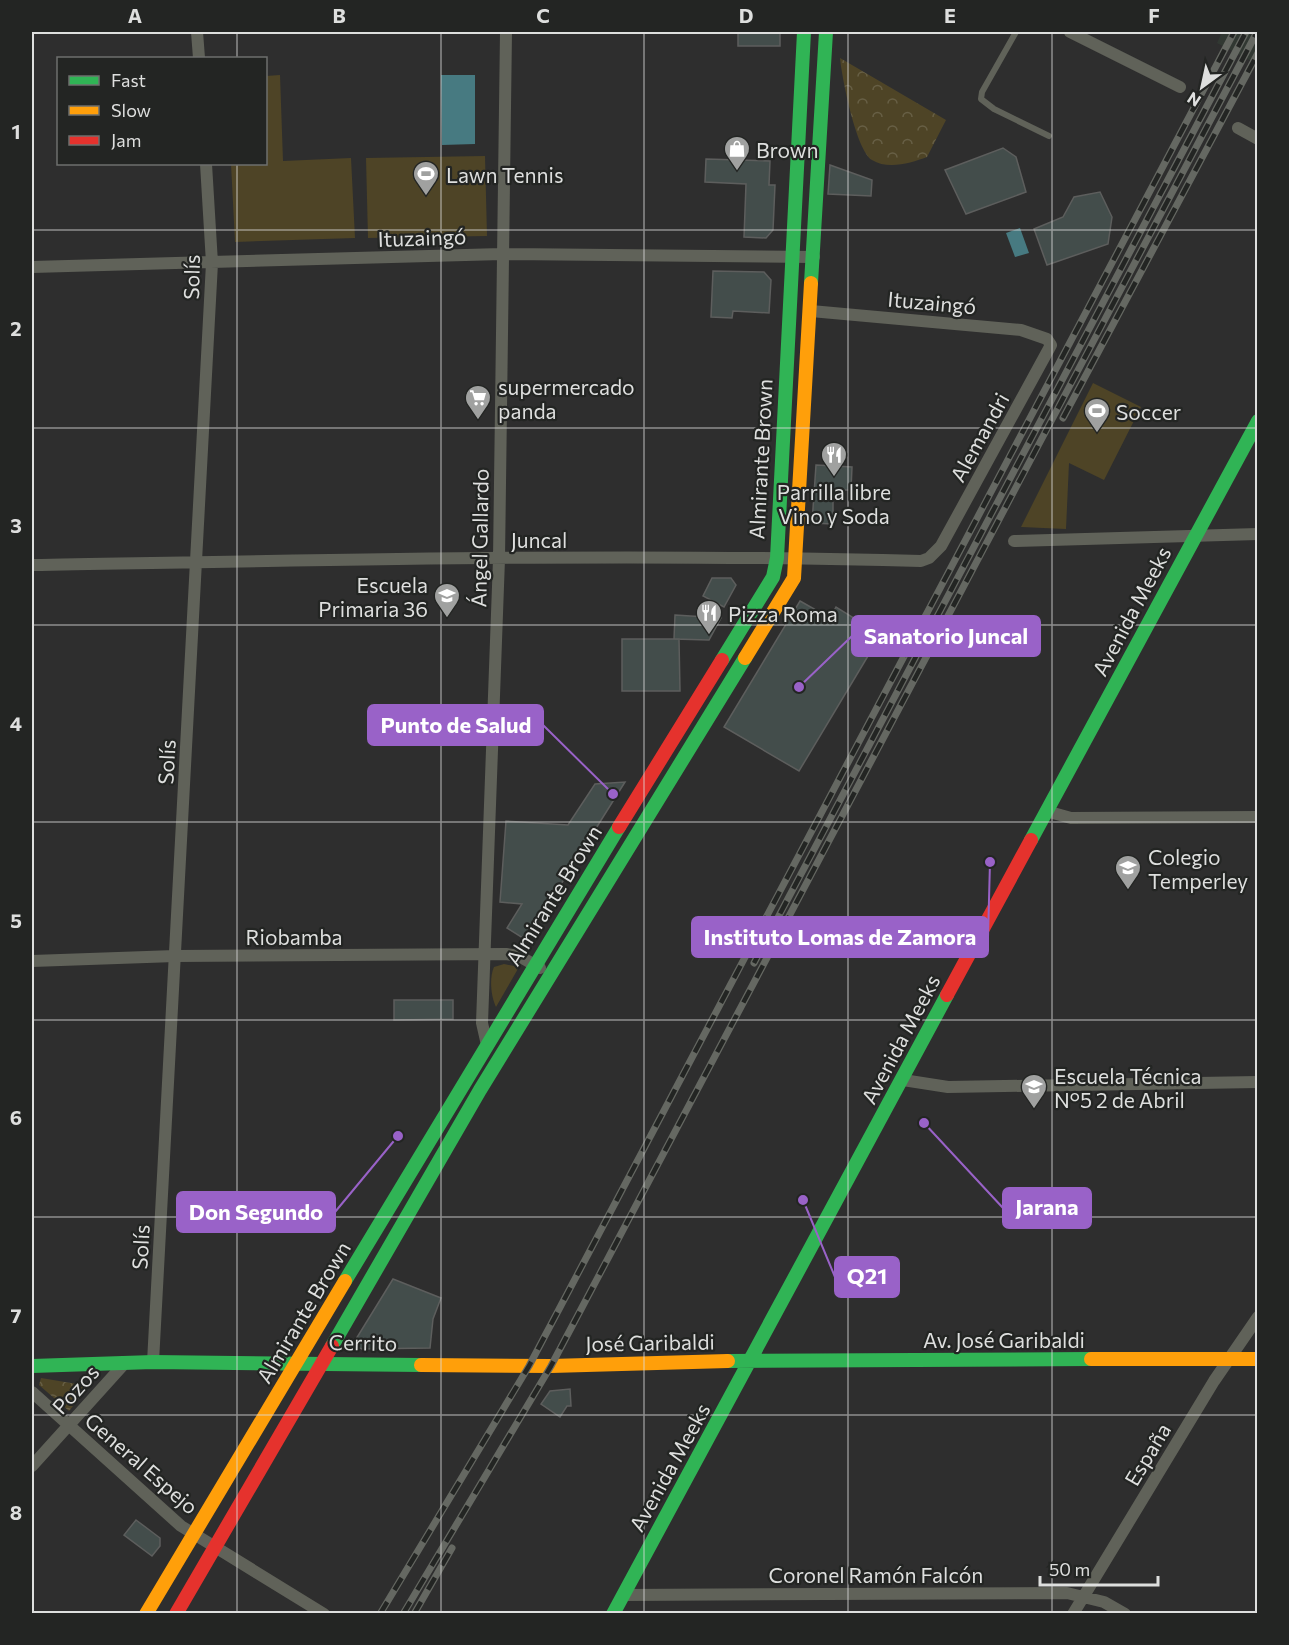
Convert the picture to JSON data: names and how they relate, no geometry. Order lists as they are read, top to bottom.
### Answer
{
  "streets": {
    "main road": [
      "Almirante Brown",
      "Avenida Meeks",
      "Av. José Garibaldi",
      "Cerrito",
      "José Garibaldi"
    ],
    "street": [
      "Ituzaingó",
      "Solís",
      "Alemandri",
      "Ángel Gallardo",
      "Juncal",
      "Riobamba",
      "Pozos",
      "España",
      "General Espejo",
      "Coronel Ramón Falcón"
    ]
  },
  "crossings": [
    ["Ituzaingó", "Solís"],
    ["Ituzaingó", "Alemandri"],
    ["Ituzaingó", "Almirante Brown"],
    ["Ituzaingó", "Ángel Gallardo"],
    ["Solís", "Juncal"],
    ["Solís", "Riobamba"],
    ["Solís", "Cerrito"],
    ["Alemandri", "Juncal"],
    ["Almirante Brown", "Ángel Gallardo"],
    ["Almirante Brown", "Juncal"],
    ["Almirante Brown", "Riobamba"],
    ["Almirante Brown", "Cerrito"],
    ["Almirante Brown", "General Espejo"],
    ["Ángel Gallardo", "Juncal"],
    ["Ángel Gallardo", "Riobamba"],
    ["Avenida Meeks", "Av. José Garibaldi"],
    ["Avenida Meeks", "José Garibaldi"],
    ["Avenida Meeks", "Coronel Ramón Falcón"],
    ["Av. José Garibaldi", "José Garibaldi"],
    ["Av. José Garibaldi", "España"],
    ["Cerrito", "José Garibaldi"],
    ["Cerrito", "Pozos"],
    ["Pozos", "General Espejo"],
    ["España", "Coronel Ramón Falcón"]
  ],
  "places": {
    "shop": ["Brown"],
    "sports": ["Lawn Tennis", "Soccer"],
    "supermarket": ["supermercado panda"],
    "restaurant": ["Parrilla libre Vino y Soda", "Pizza Roma"],
    "school or university": ["Escuela Primaria 36", "Colegio Temperley", "Escuela Técnica N°5 2 de Abril"],
    "other": [
      "Sanatorio Juncal",
      "Punto de Salud",
      "Instituto Lomas de Zamora",
      "Jarana",
      "Don Segundo",
      "Q21"
    ]
  },
  "legend": ["Fast", "Slow", "Jam"],
  "scale_bar": "50 m",
  "north": "bottom left",
  "grid": {
    "columns": [
      "A",
      "B",
      "C",
      "D",
      "E",
      "F"
    ],
    "rows": [
      "1",
      "2",
      "3",
      "4",
      "5",
      "6",
      "7",
      "8"
    ]
  }
}
